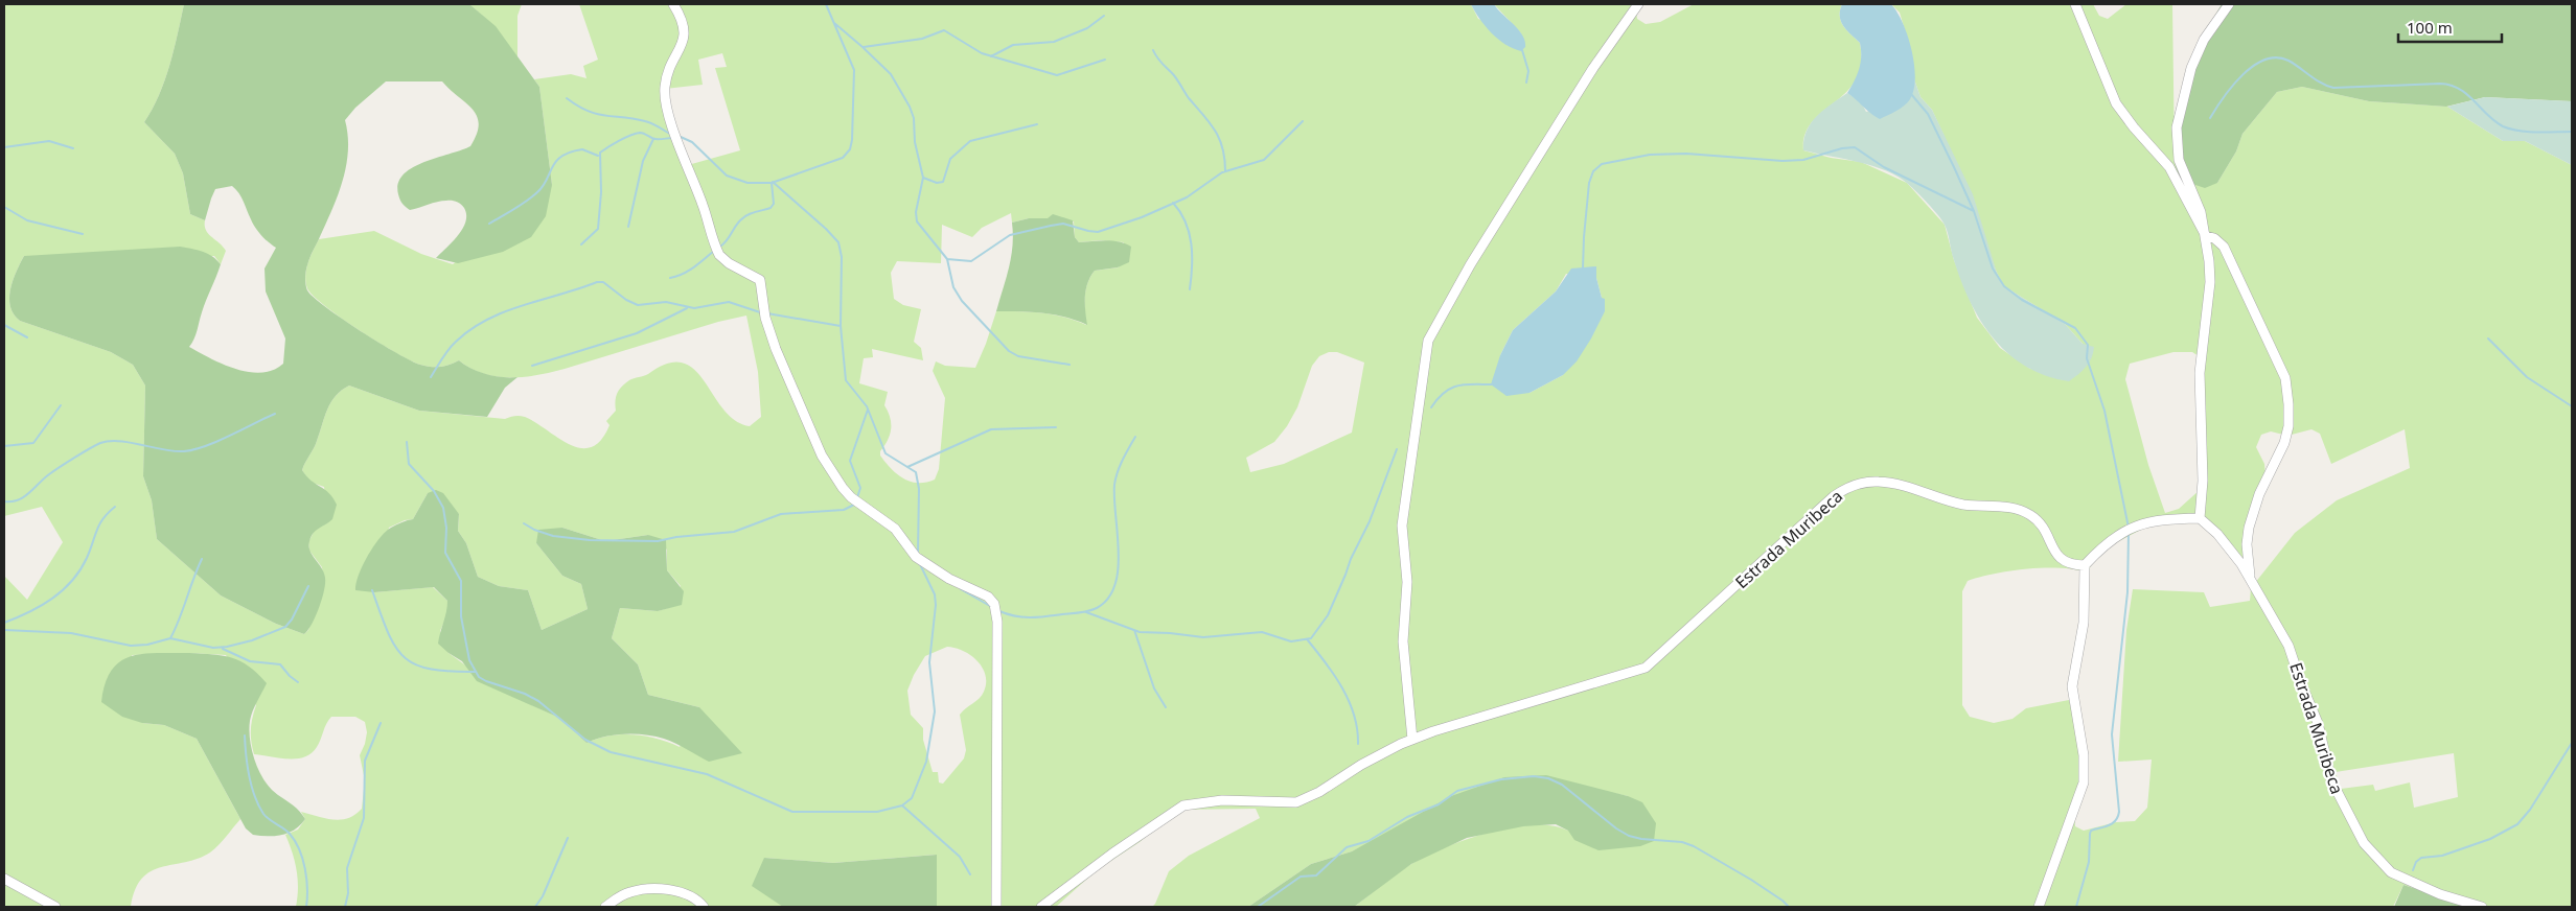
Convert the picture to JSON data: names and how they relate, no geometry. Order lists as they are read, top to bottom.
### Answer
{
  "streets": {
    "street": ["Estrada Muribeca"]
  },
  "scale_bar": "100 m"
}
